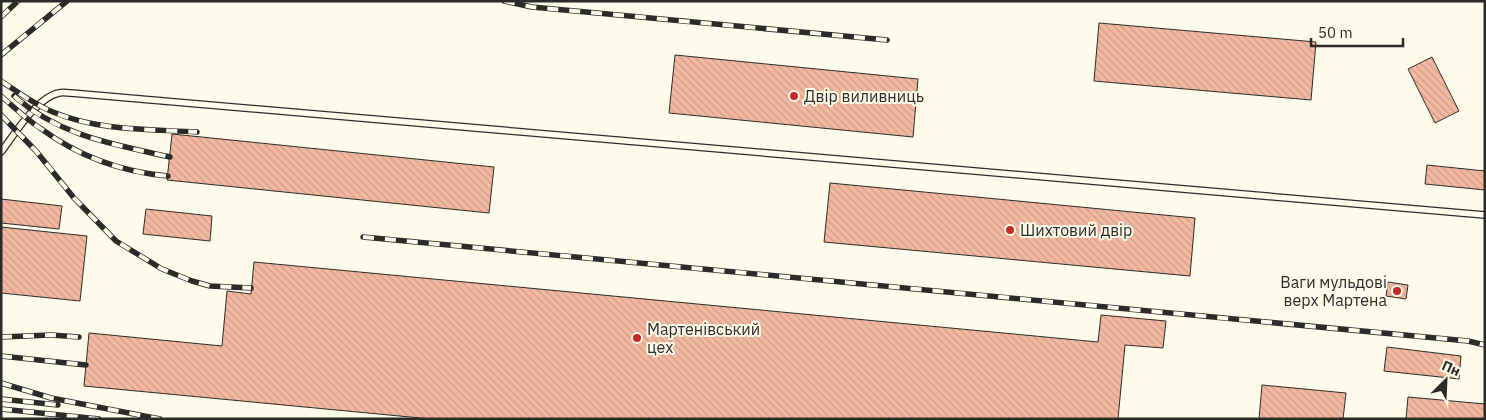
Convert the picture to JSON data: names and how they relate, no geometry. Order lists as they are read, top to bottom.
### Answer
{
  "places": [
    "Двір виливниць",
    "Шихтовий двір",
    "Ваги мульдові верх Мартена",
    "Мартенівський цех"
  ],
  "scale_bar": "50 m",
  "north": "top right"
}
